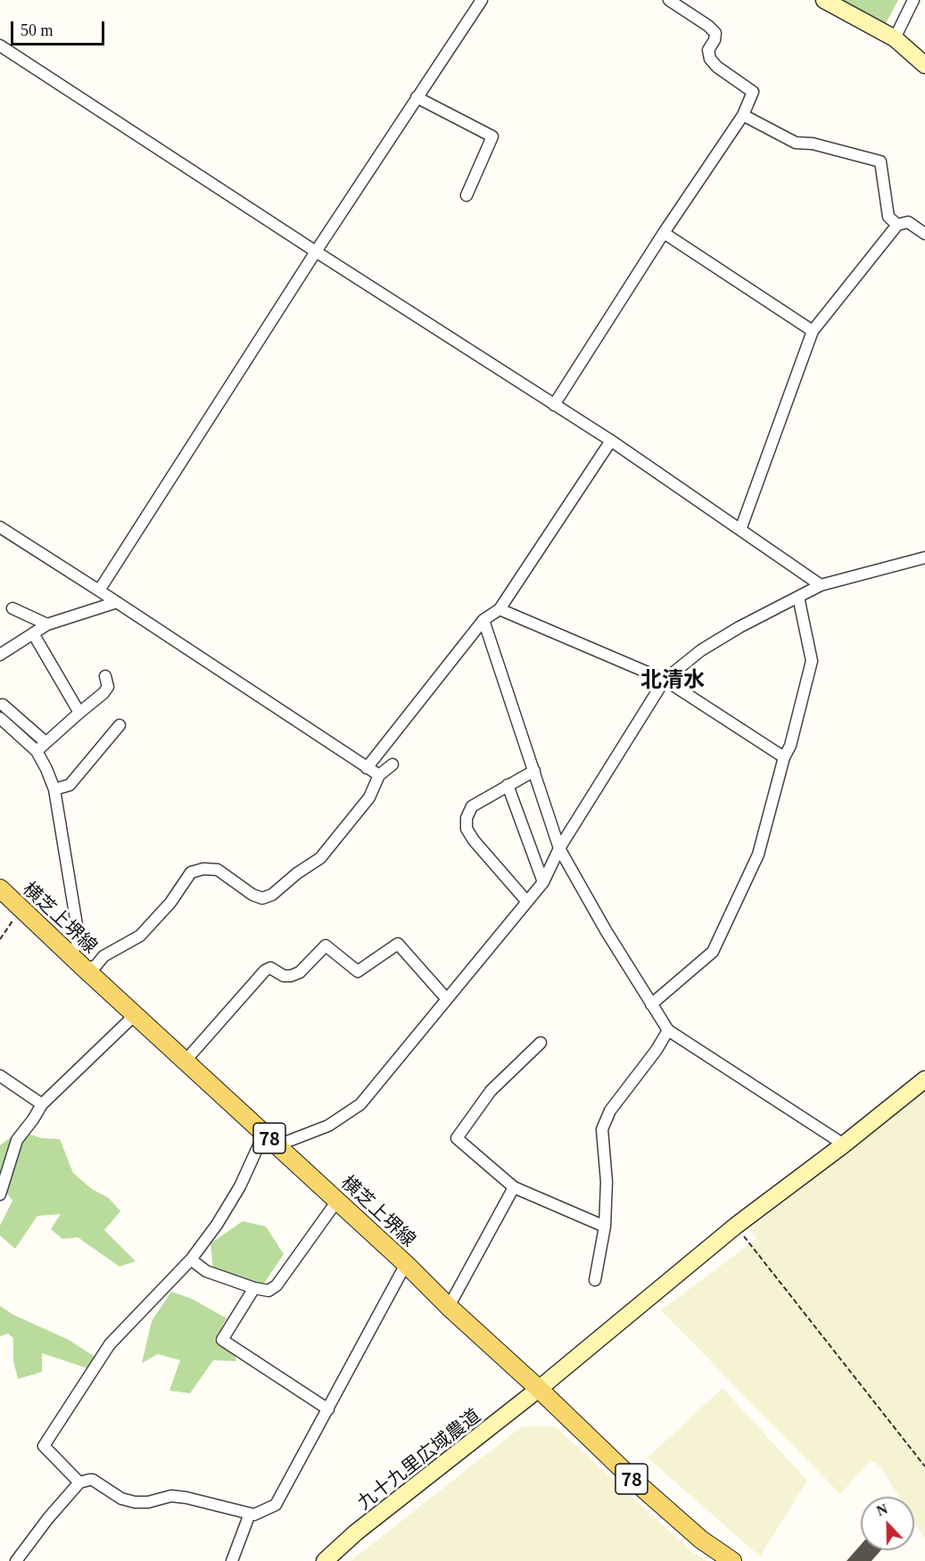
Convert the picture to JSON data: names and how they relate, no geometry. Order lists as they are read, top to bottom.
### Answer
{
  "streets": {
    "main road": ["横芝上堺線", "78"],
    "street": ["九十九里広域農道"]
  },
  "crossings": [
    ["横芝上堺線", "九十九里広域農道"]
  ],
  "districts": ["北清水"],
  "scale_bar": "50 m",
  "north": "top"
}
